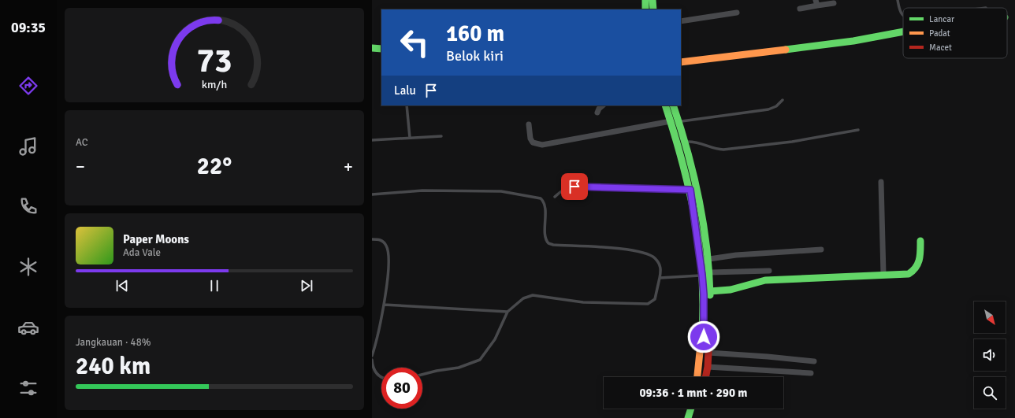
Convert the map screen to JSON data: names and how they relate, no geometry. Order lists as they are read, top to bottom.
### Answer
{
  "legend": ["Lancar", "Padat", "Macet"],
  "north": "bottom right",
  "page": {
    "tabs": "09:35",
    "turn": ["160 m", "Belok kiri"],
    "then": "Lalu",
    "tile": [
      "AC",
      ["Jangkauan · 48%", "240 km"]
    ],
    "heat": ["−", "22°", "+"],
    "song": ["Paper Moons", "Ada Vale"],
    "limit": "80",
    "trip": "09:36 · 1 mnt · 290 m",
    "gauge": ["73", "km/h"]
  }
}
